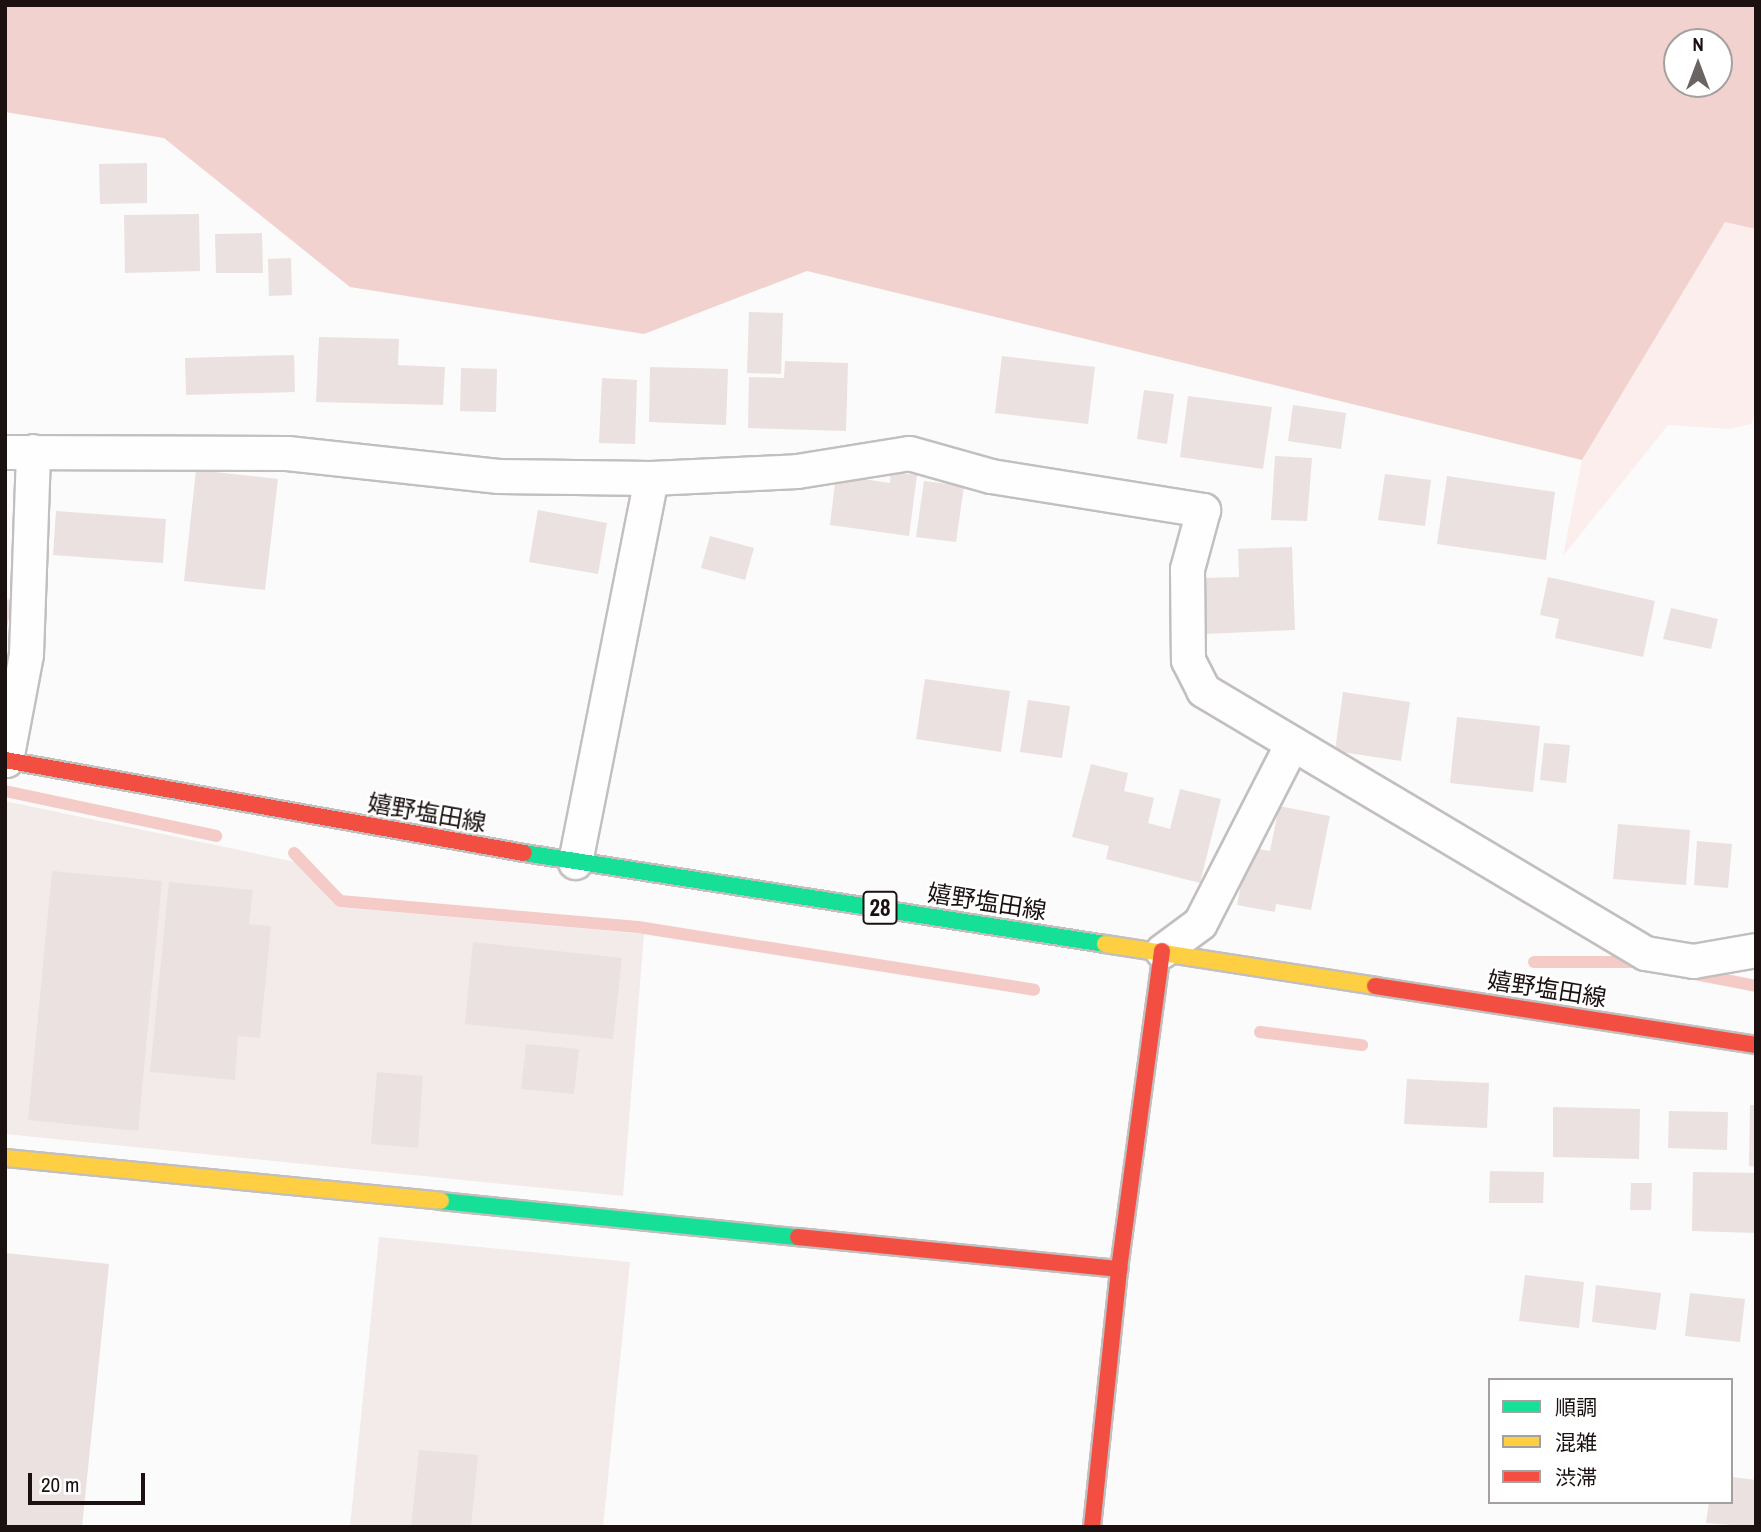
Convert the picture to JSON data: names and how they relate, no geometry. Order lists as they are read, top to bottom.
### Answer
{
  "streets": {
    "main road": ["嬉野塩田線", "28"]
  },
  "legend": ["順調", "混雑", "渋滞"],
  "scale_bar": "20 m",
  "north": "top"
}
